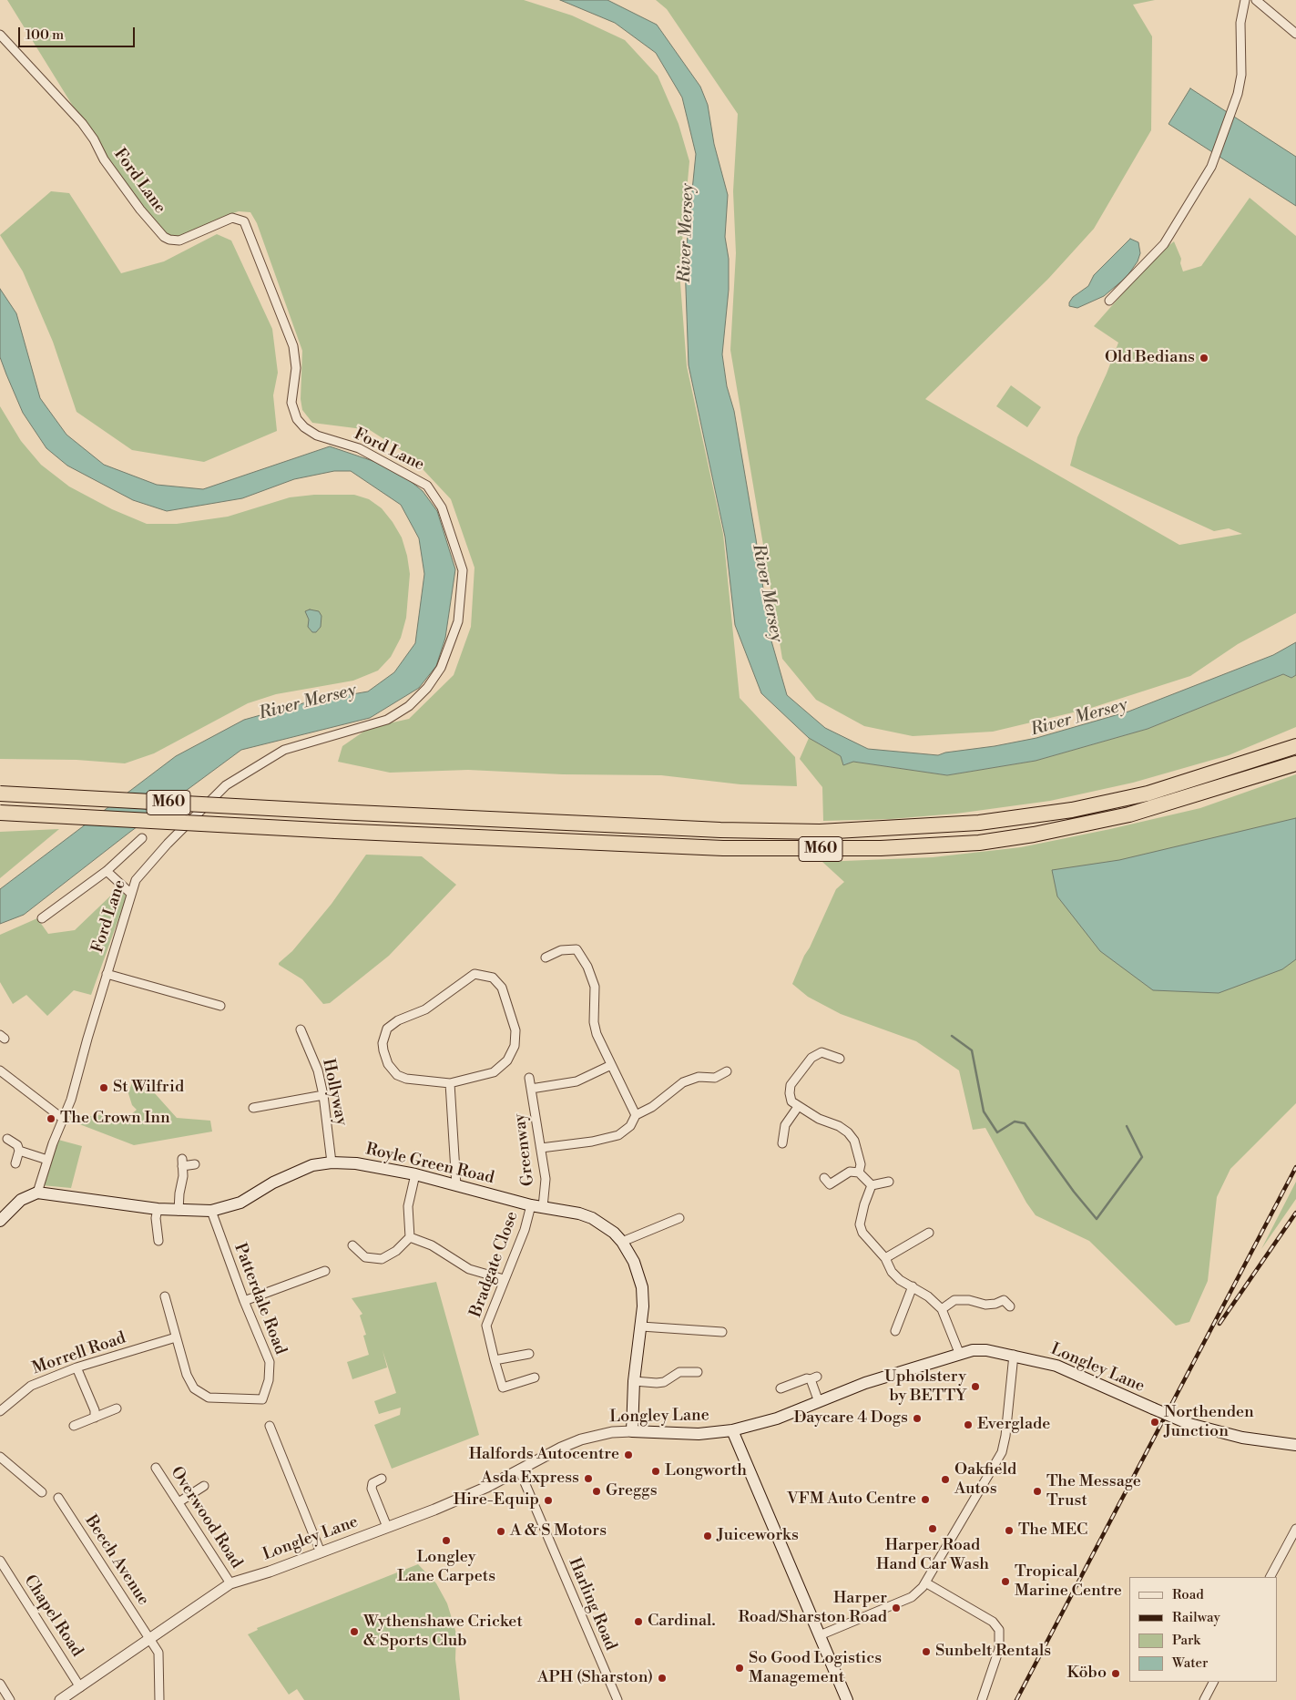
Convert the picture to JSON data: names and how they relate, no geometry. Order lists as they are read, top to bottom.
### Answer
{
  "streets": {
    "highway": ["M60"],
    "main road": ["Royle Green Road", "Longley Lane"],
    "street": [
      "Ford Lane",
      "Hollyway",
      "Greenway",
      "Bradgate Close",
      "Patterdale Road",
      "Morrell Road",
      "Overwood Road",
      "Beech Avenue",
      "Harling Road",
      "Chapel Road"
    ]
  },
  "crossings": [
    ["Ford Lane", "Royle Green Road"],
    ["Hollyway", "Royle Green Road"],
    ["Greenway", "Royle Green Road"],
    ["Royle Green Road", "Bradgate Close"],
    ["Royle Green Road", "Patterdale Road"],
    ["Royle Green Road", "Longley Lane"],
    ["Patterdale Road", "Morrell Road"],
    ["Longley Lane", "Overwood Road"],
    ["Longley Lane", "Beech Avenue"],
    ["Longley Lane", "Harling Road"],
    ["Longley Lane", "Chapel Road"]
  ],
  "water": ["River Mersey"],
  "places": [
    "Old Bedians",
    "St Wilfrid",
    "The Crown Inn",
    "Upholstery by BETTY",
    "Daycare 4 Dogs",
    "Northenden Junction",
    "Everglade",
    "Halfords Autocentre",
    "Longworth",
    "Asda Express",
    "Oakfield Autos",
    "Greggs",
    "The Message Trust",
    "VFM Auto Centre",
    "Hire-Equip",
    "Harper Road Hand Car Wash",
    "The MEC",
    "A & S Motors",
    "Juiceworks",
    "Longley Lane Carpets",
    "Tropical Marine Centre",
    "Harper Road/Sharston Road",
    "Cardinal.",
    "Wythenshawe Cricket & Sports Club",
    "Sunbelt Rentals",
    "So Good Logistics Management",
    "Köbo",
    "APH (Sharston)"
  ],
  "legend": [
    "Road",
    "Railway",
    "Park",
    "Water"
  ],
  "scale_bar": "100 m"
}
